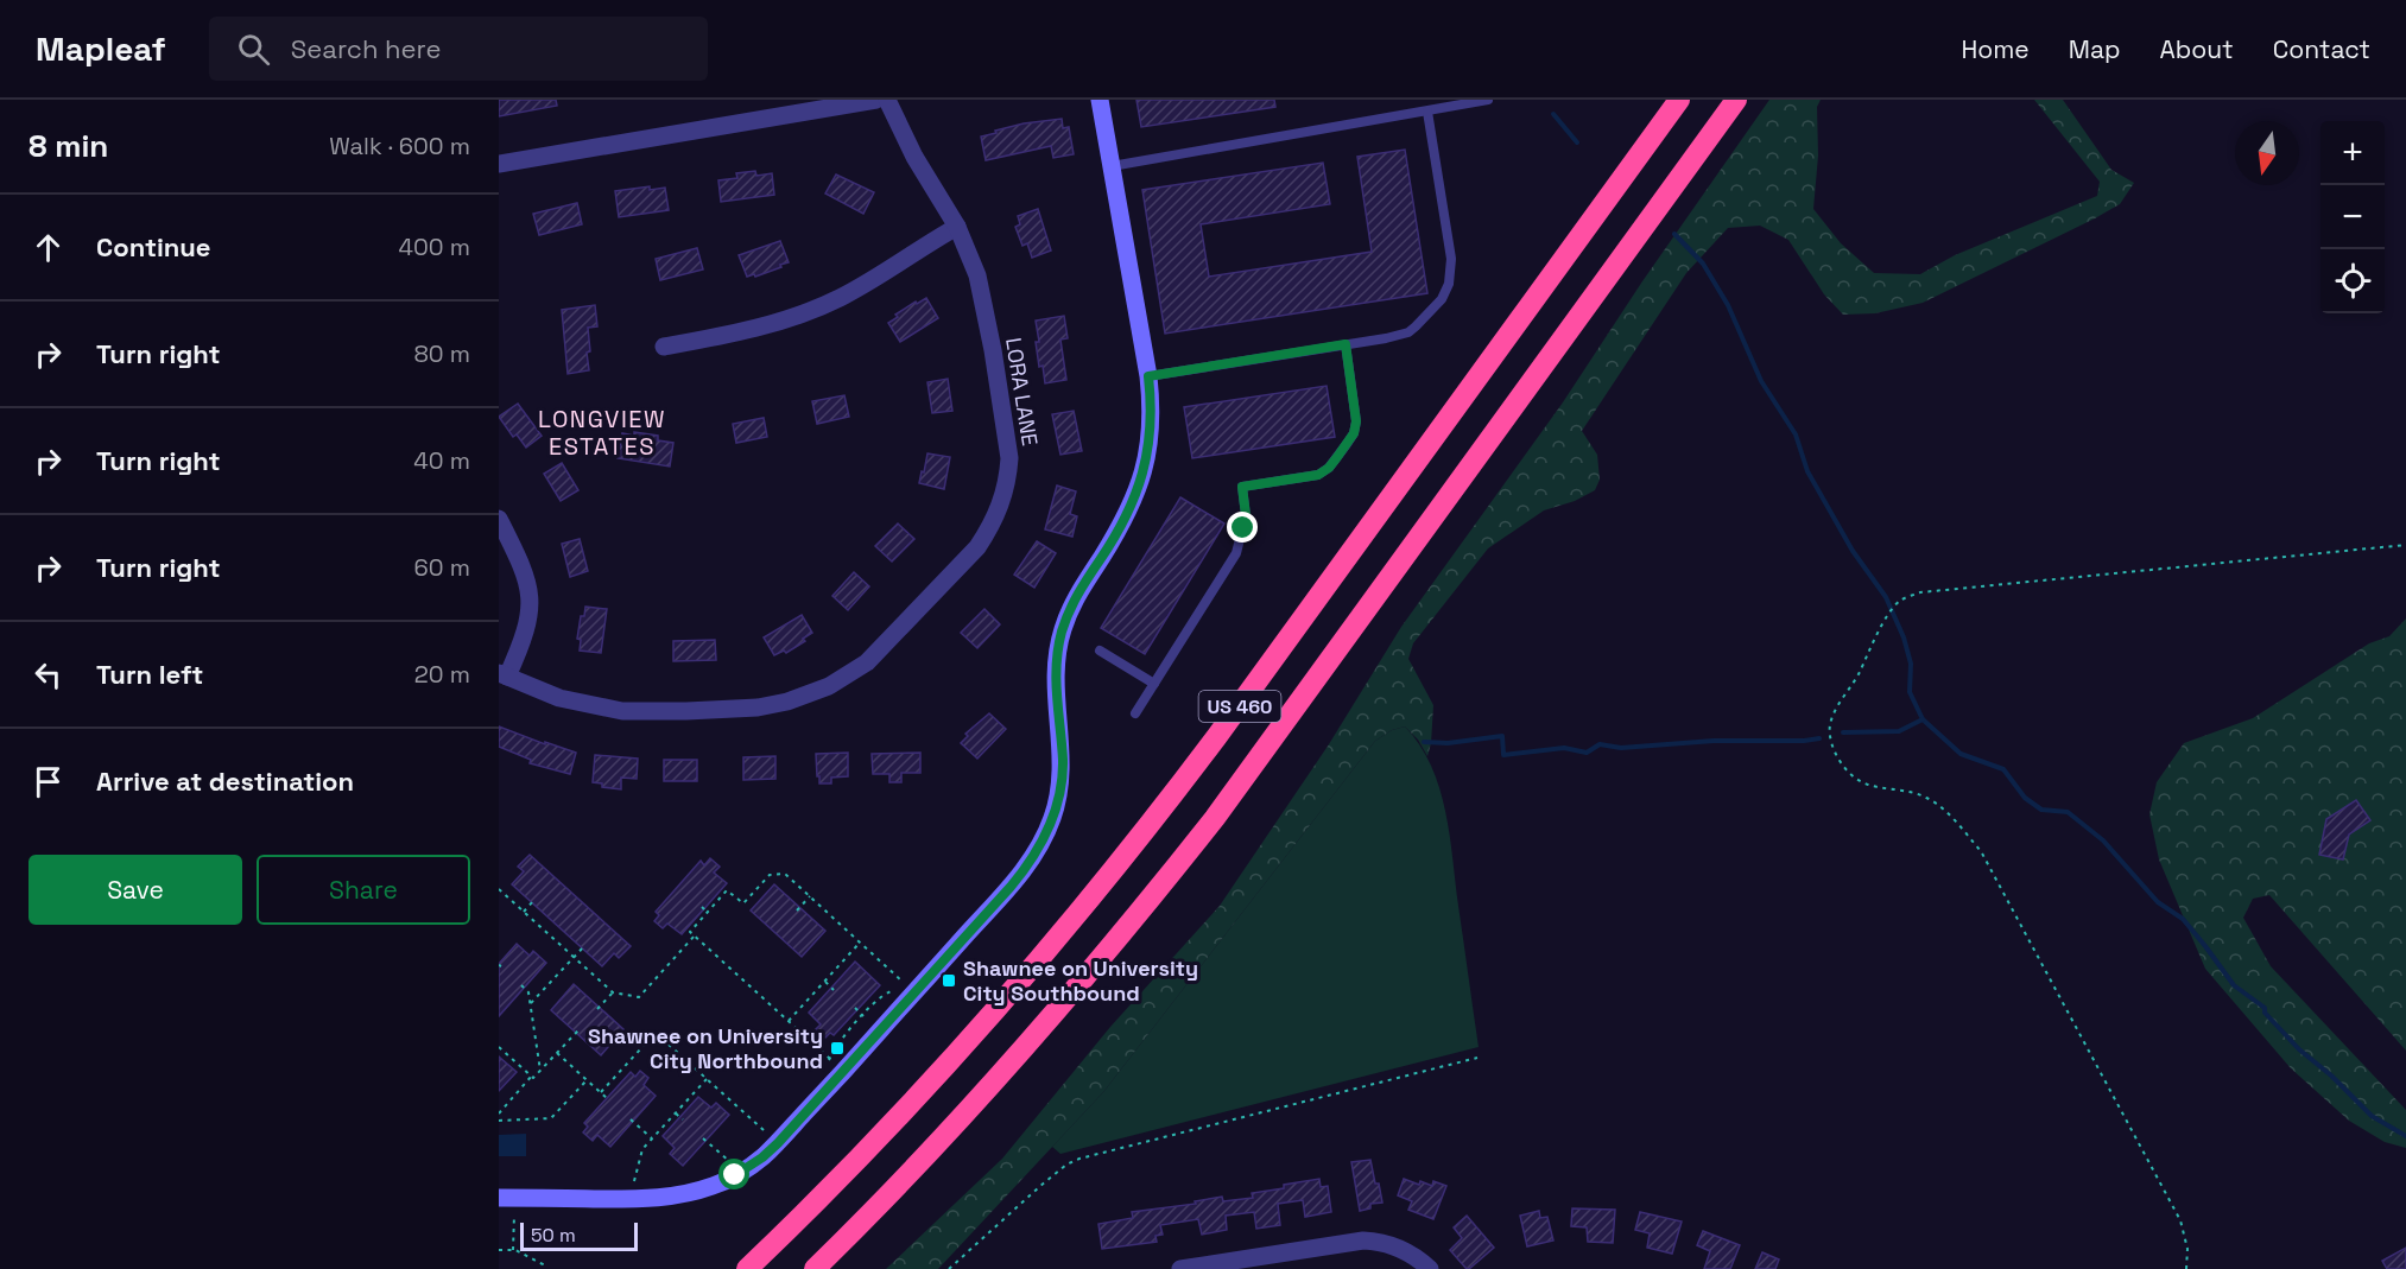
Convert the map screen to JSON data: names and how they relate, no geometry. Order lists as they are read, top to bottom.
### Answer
{
  "streets": {
    "highway": ["US 460"],
    "street": ["LORA LANE"]
  },
  "districts": ["LONGVIEW ESTATES"],
  "places": {
    "transit": ["Shawnee on University City Southbound", "Shawnee on University City Northbound"]
  },
  "scale_bar": "50 m",
  "north": "bottom",
  "page": {
    "header": "Mapleaf",
    "search": "Search here",
    "nav": [
      "Home",
      "Map",
      "About",
      "Contact"
    ],
    "heading": ["8 min", "Walk · 600 m"],
    "map_buttons": ["+", "−"],
    "list": [
      ["Continue", "400 m"],
      ["Turn right", "80 m"],
      ["Turn right", "40 m"],
      ["Turn right", "60 m"],
      ["Turn left", "20 m"],
      "Arrive at destination"
    ],
    "buttons": ["Save", "Share"],
    "scale": "50 m"
  }
}
